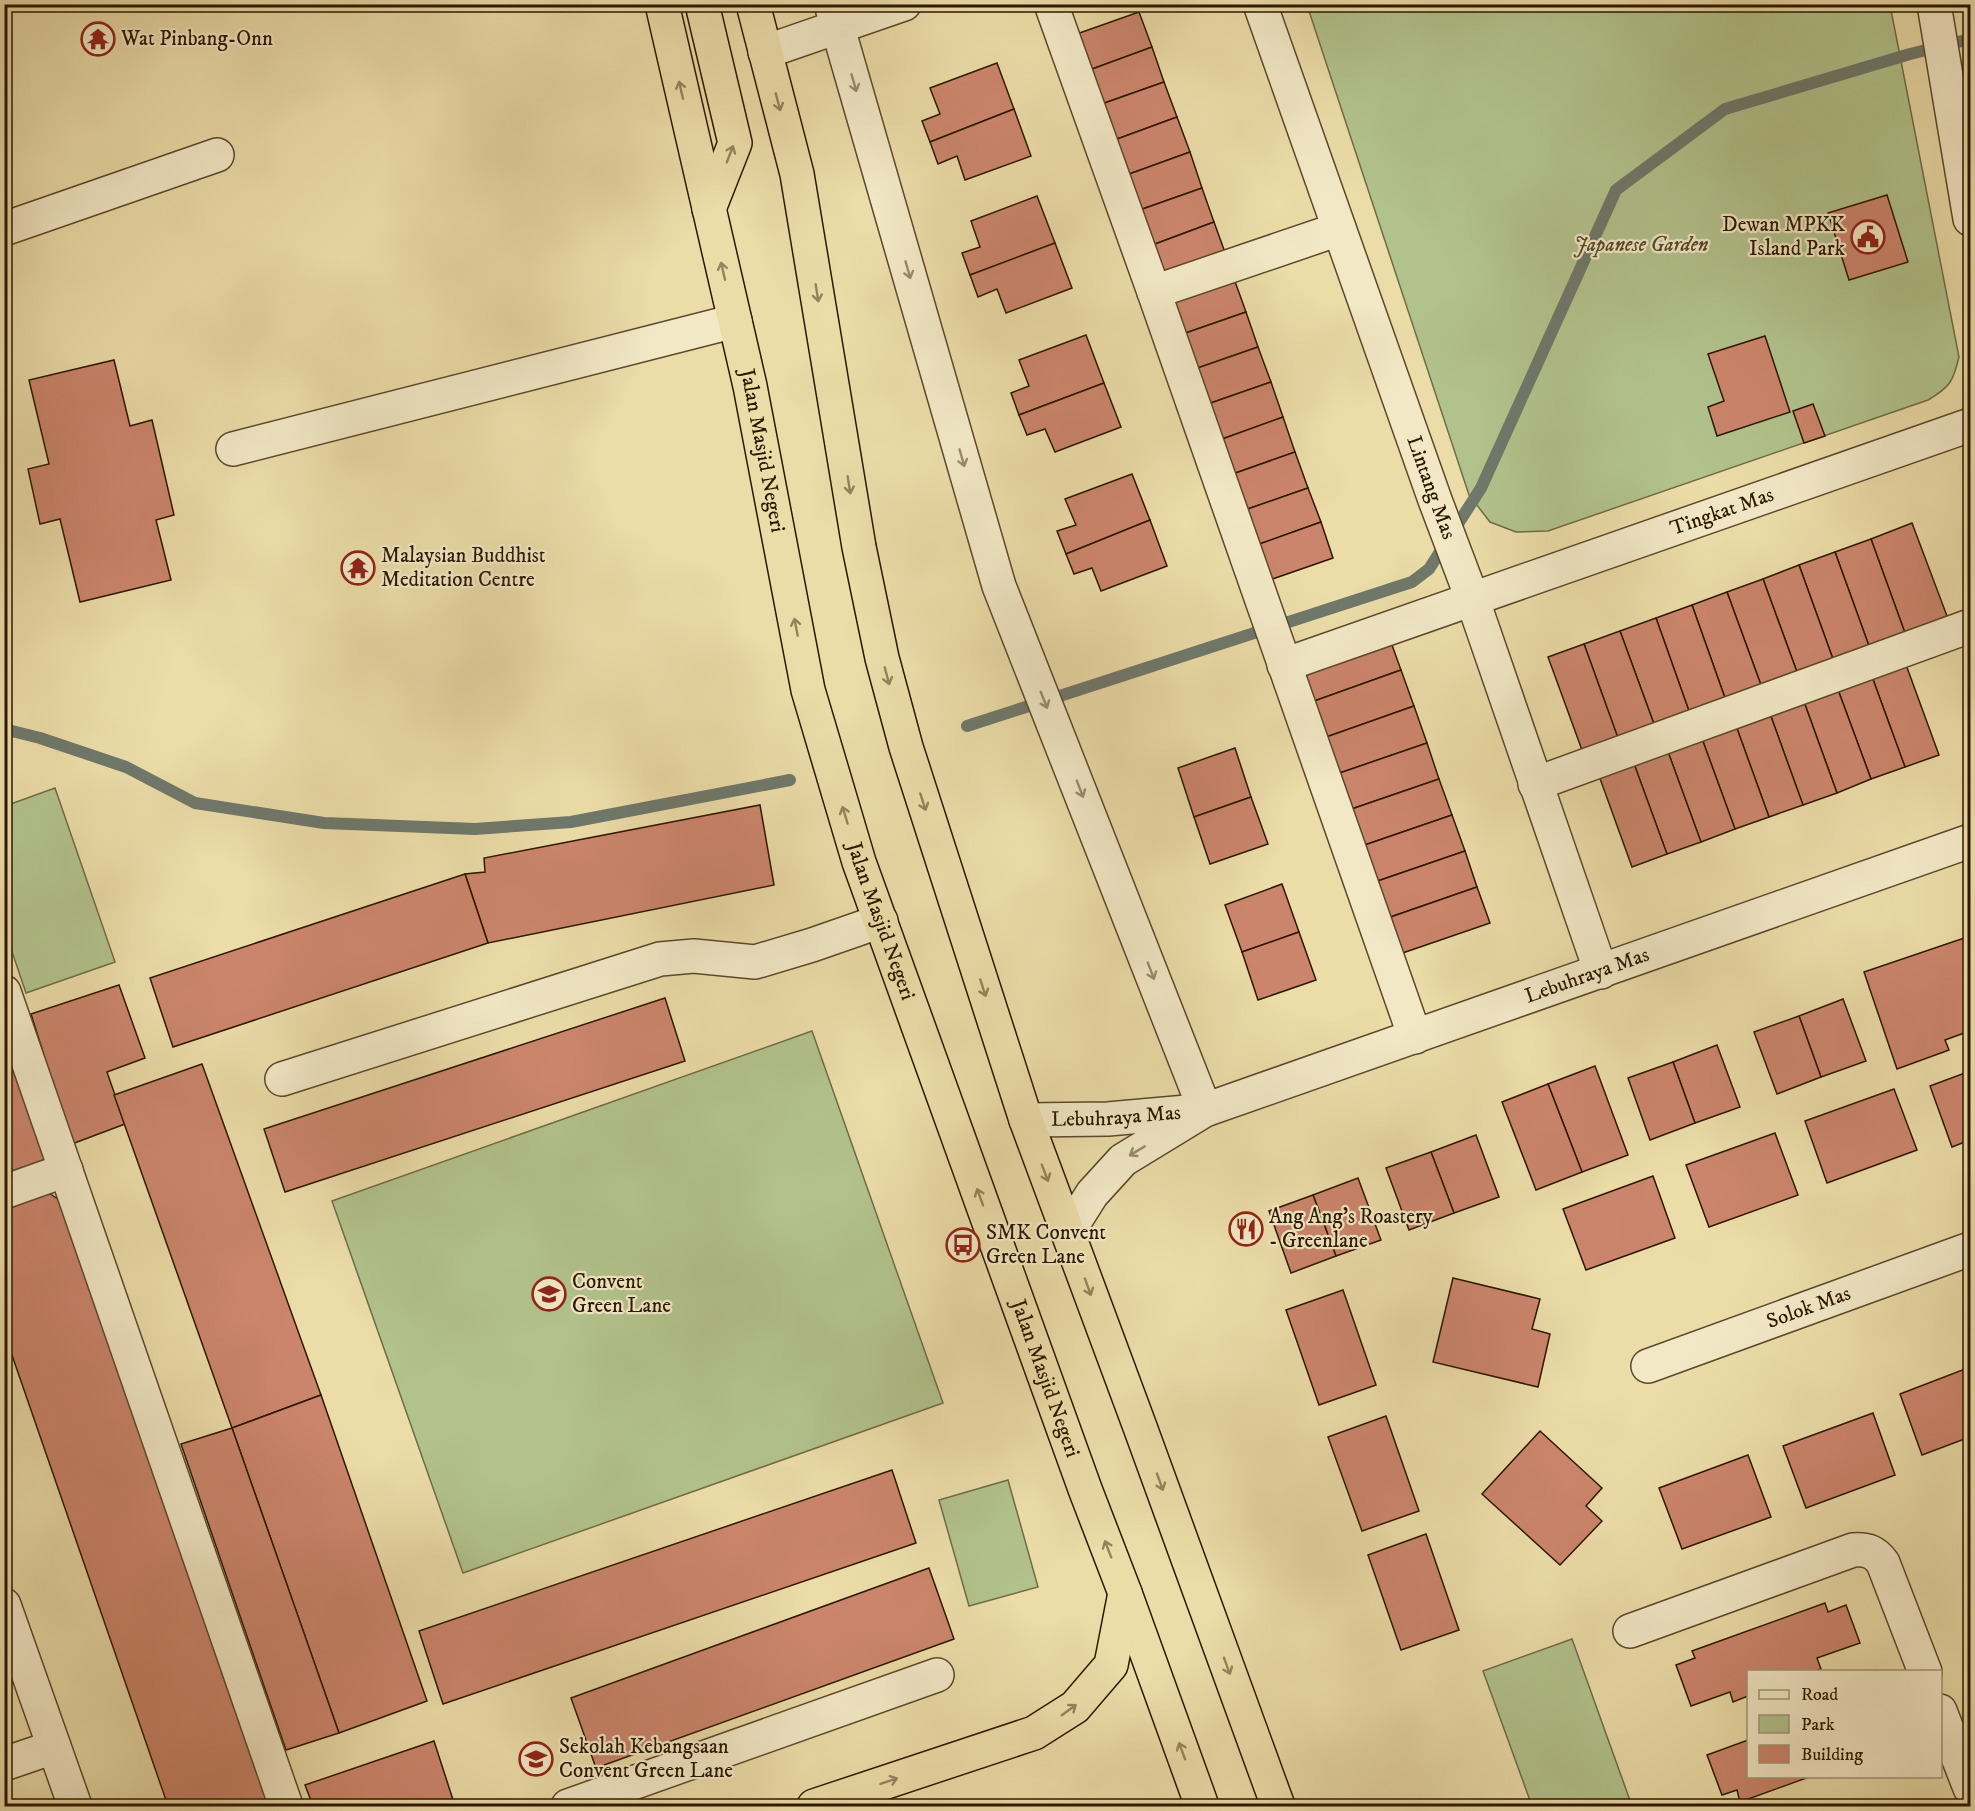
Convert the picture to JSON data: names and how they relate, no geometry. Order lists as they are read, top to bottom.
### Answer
{
  "streets": {
    "highway": ["Jalan Masjid Negeri"],
    "street": [
      "Lintang Mas",
      "Tingkat Mas",
      "Lebuhraya Mas",
      "Solok Mas"
    ]
  },
  "crossings": [
    ["Lintang Mas", "Tingkat Mas"],
    ["Lintang Mas", "Lebuhraya Mas"]
  ],
  "parks": ["Japanese Garden"],
  "places": {
    "temple": ["Wat Pinbang-Onn", "Malaysian Buddhist Meditation Centre"],
    "public building": ["Dewan MPKK Island Park"],
    "restaurant": ["Ang Ang's Roastery - Greenlane"],
    "bus stop": ["SMK Convent Green Lane"],
    "school or university": ["Convent Green Lane", "Sekolah Kebangsaan Convent Green Lane"]
  },
  "legend": ["Road", "Park", "Building"]
}
